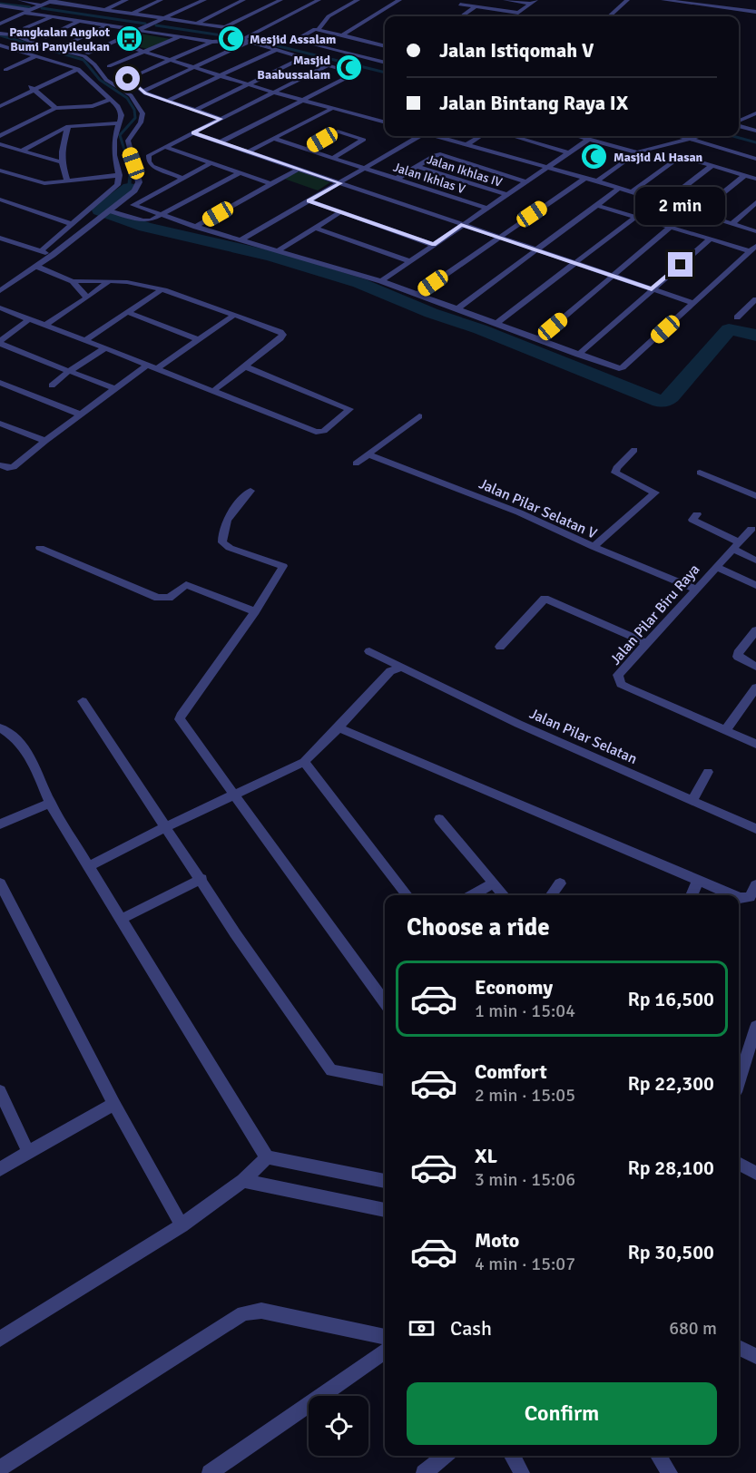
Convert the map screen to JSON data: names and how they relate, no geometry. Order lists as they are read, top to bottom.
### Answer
{
  "streets": {
    "street": [
      "Jalan Ikhlas IV",
      "Jalan Ikhlas V",
      "Jalan Pilar Selatan V",
      "Jalan Pilar Biru Raya",
      "Jalan Pilar Selatan"
    ]
  },
  "crossings": [
    ["Jalan Pilar Selatan V", "Jalan Pilar Biru Raya"]
  ],
  "places": {
    "bus stop": ["Pangkalan Angkot Bumi Panyileukan"],
    "mosque": ["Mesjid Assalam", "Masjid Baabussalam", "Masjid Al Hasan"]
  },
  "page": {
    "banner": ["Jalan Istiqomah V", "Jalan Bintang Raya IX"],
    "bubble": "2 min",
    "heading": "Choose a ride",
    "list": [
      {
        "name": "Economy",
        "note": "1 min · 15:04",
        "value": "Rp 16,500"
      },
      {
        "name": "Comfort",
        "note": "2 min · 15:05",
        "value": "Rp 22,300"
      },
      {
        "name": "XL",
        "note": "3 min · 15:06",
        "value": "Rp 28,100"
      },
      {
        "name": "Moto",
        "note": "4 min · 15:07",
        "value": "Rp 30,500"
      }
    ],
    "pay": ["Cash", "680 m"],
    "buttons": "Confirm"
  }
}
